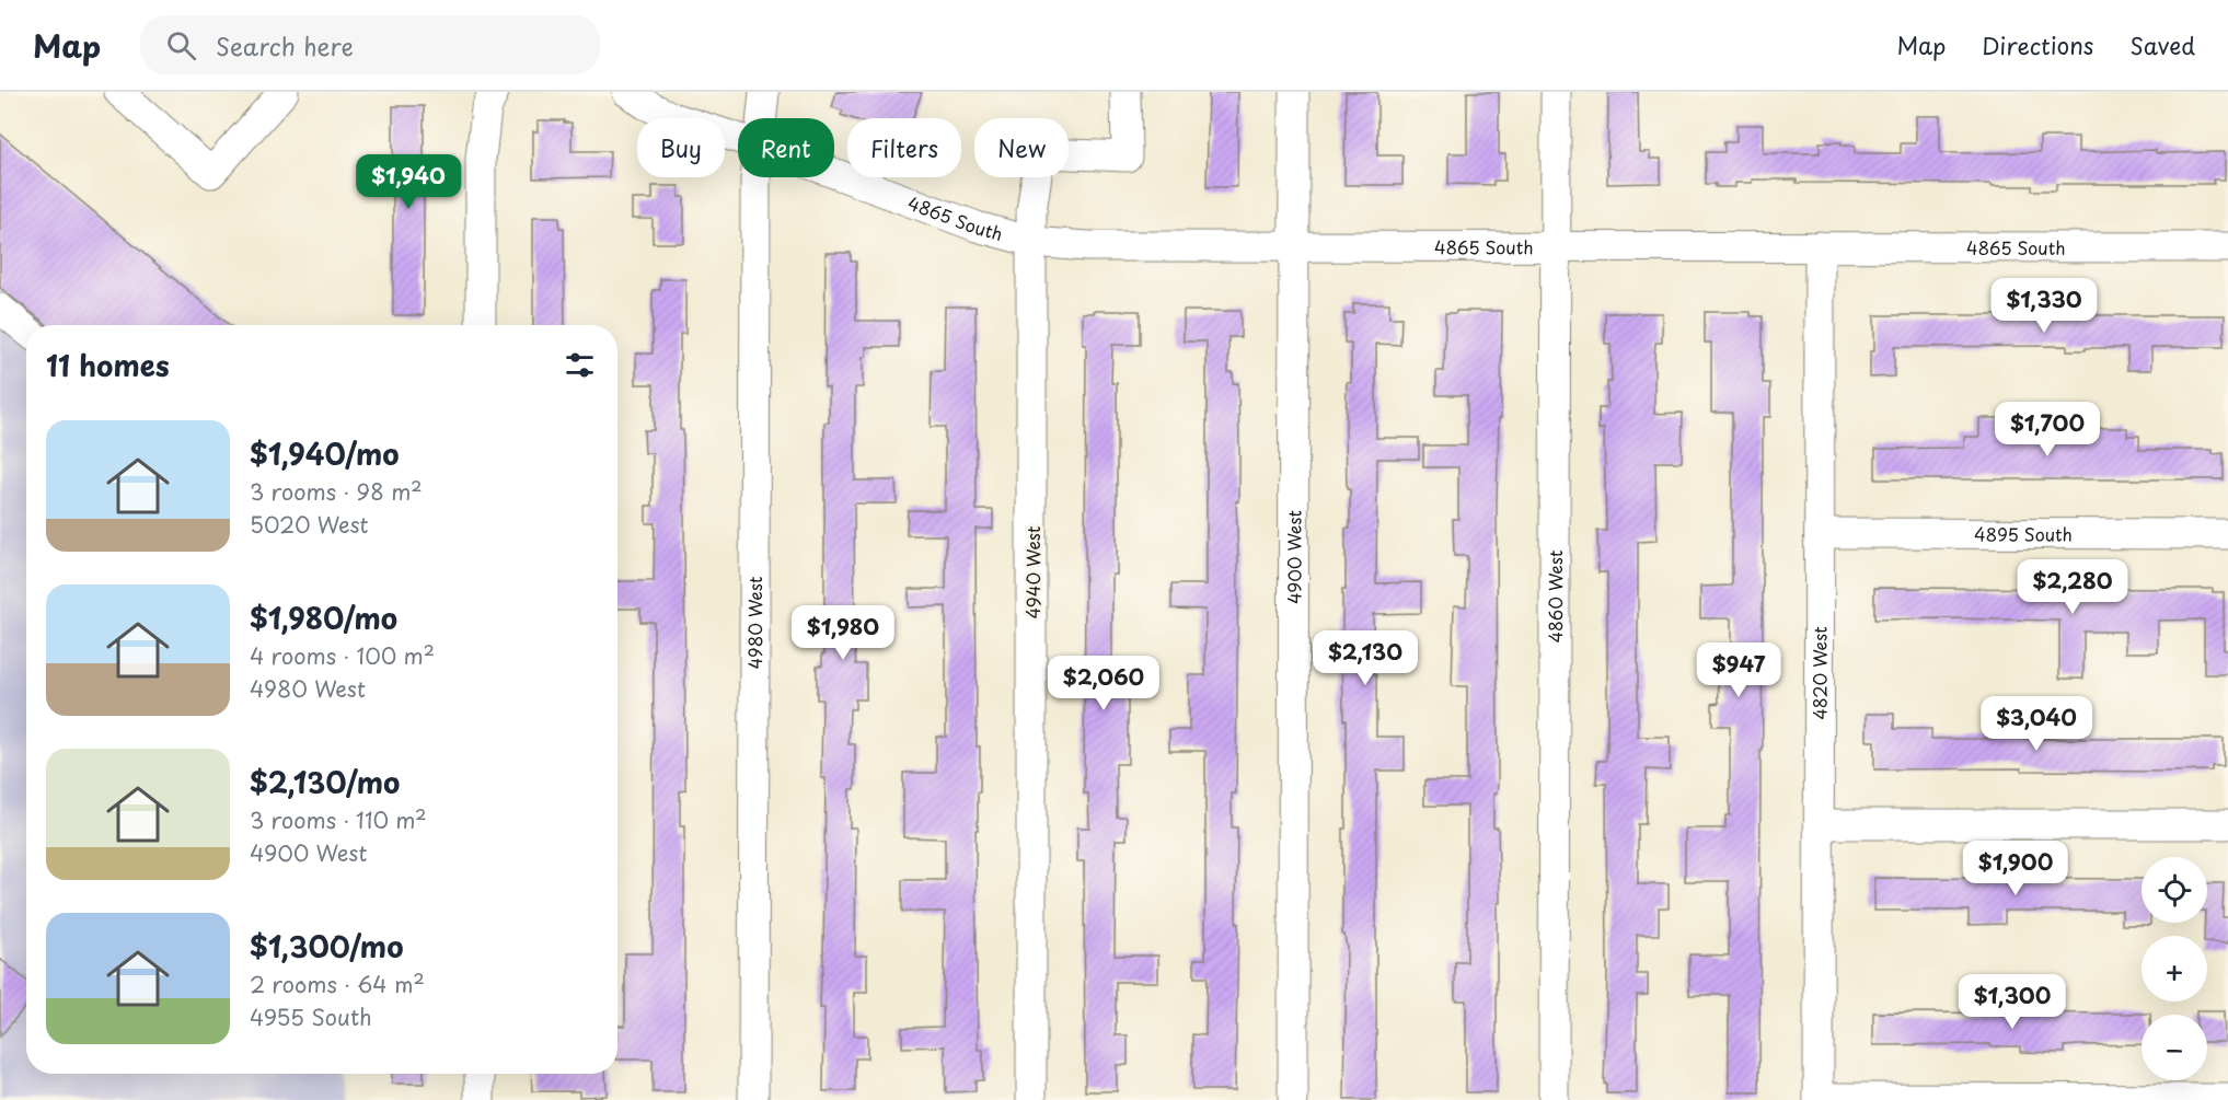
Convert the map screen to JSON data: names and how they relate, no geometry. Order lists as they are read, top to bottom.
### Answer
{
  "streets": {
    "street": [
      "4865 South",
      "4895 South",
      "4900 West",
      "4940 West",
      "4860 West",
      "4980 West",
      "4820 West"
    ]
  },
  "crossings": [
    ["4865 South", "4900 West"],
    ["4865 South", "4940 West"],
    ["4865 South", "4860 West"],
    ["4865 South", "4820 West"],
    ["4895 South", "4820 West"]
  ],
  "page": {
    "header": "Map",
    "search": "Search here",
    "nav": ["Map", "Directions", "Saved"],
    "chip": [
      "Buy",
      "Rent",
      "Filters",
      "New"
    ],
    "price": [
      "$1,940",
      "$1,330",
      "$1,700",
      "$2,280",
      "$1,980",
      "$2,130",
      "$947",
      "$2,060",
      "$3,040",
      "$1,900",
      "$1,300"
    ],
    "heading": "11 homes",
    "list": [
      {
        "name": "$1,940/mo",
        "note": "3 rooms · 98 m² · 5020 West"
      },
      {
        "name": "$1,980/mo",
        "note": "4 rooms · 100 m² · 4980 West"
      },
      {
        "name": "$2,130/mo",
        "note": "3 rooms · 110 m² · 4900 West"
      },
      {
        "name": "$1,300/mo",
        "note": "2 rooms · 64 m² · 4955 South"
      }
    ],
    "map_buttons": ["+", "−"]
  }
}
